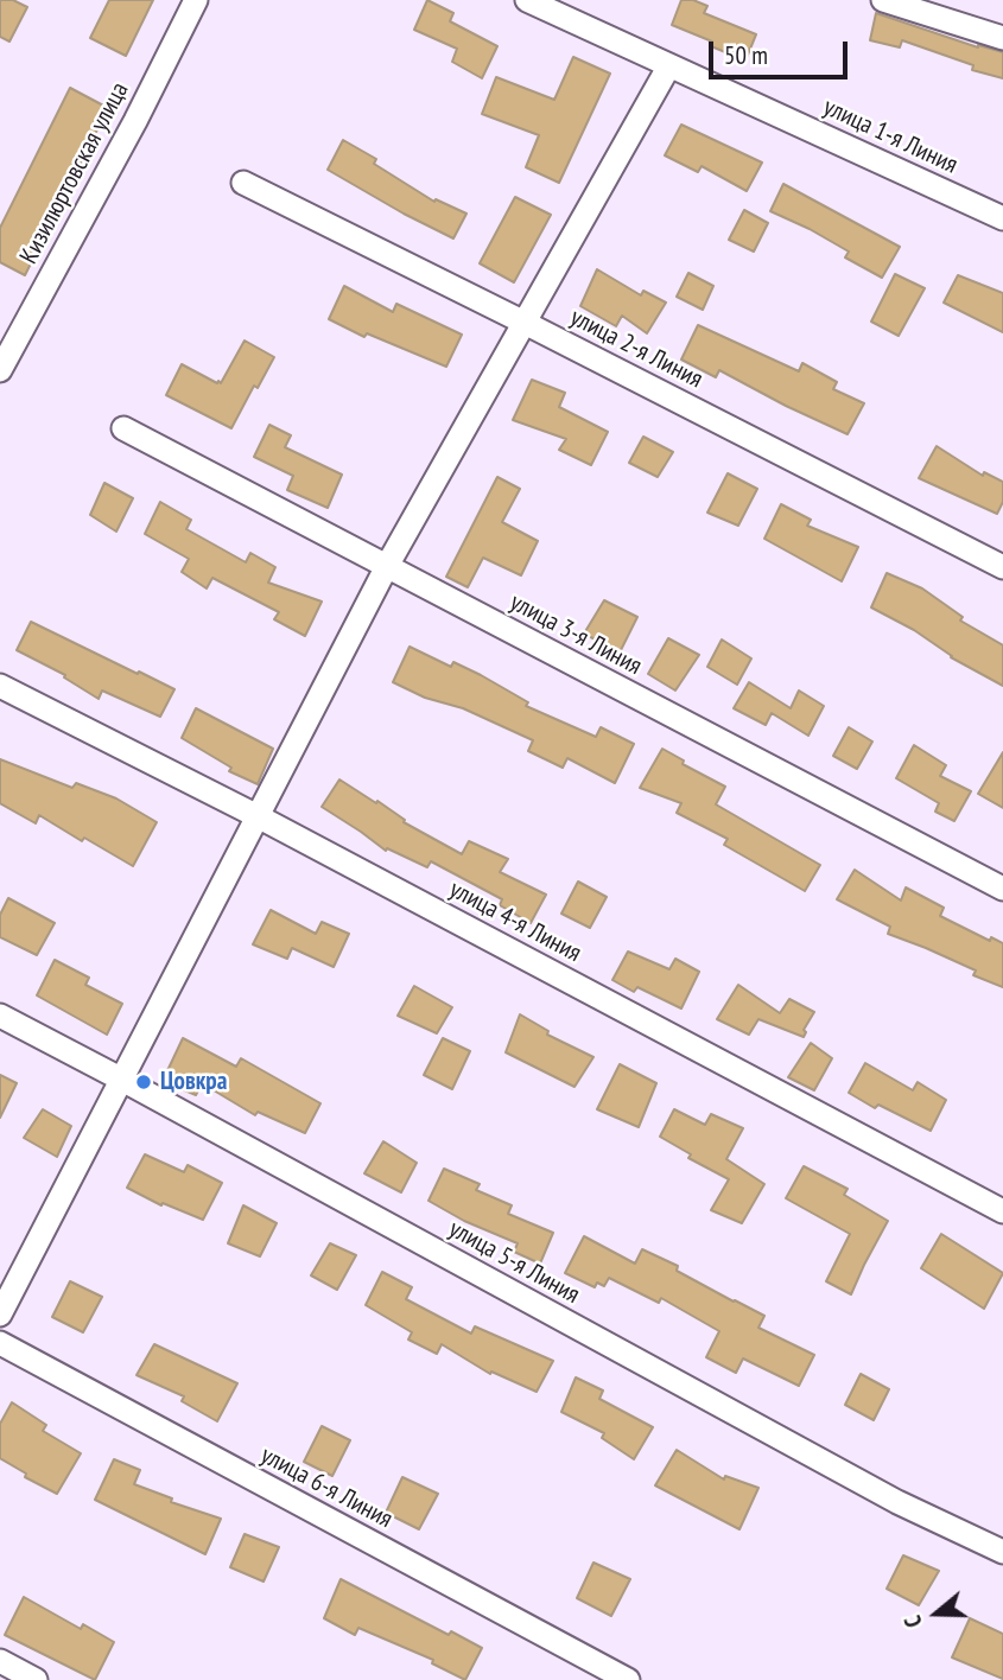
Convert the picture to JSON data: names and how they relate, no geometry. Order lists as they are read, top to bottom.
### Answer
{
  "streets": {
    "street": [
      "улица 1-я Линия",
      "Кизилюртовская улица",
      "улица 2-я Линия",
      "улица 3-я Линия",
      "улица 4-я Линия",
      "улица 5-я Линия",
      "улица 6-я Линия"
    ]
  },
  "places": ["Цовкра"],
  "scale_bar": "50 m",
  "north": "left"
}
